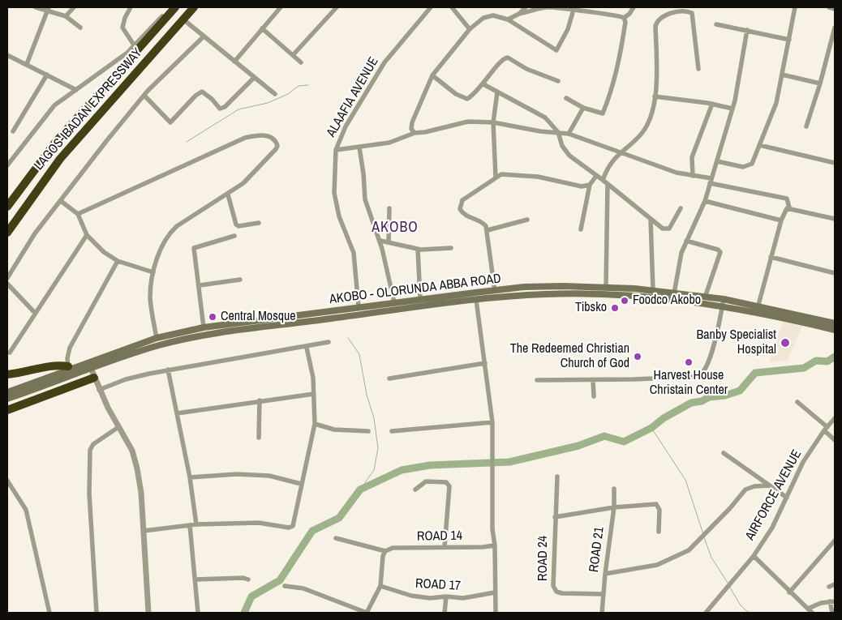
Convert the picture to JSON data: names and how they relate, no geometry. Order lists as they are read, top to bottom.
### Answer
{
  "streets": {
    "highway": ["LAGOS-IBADAN EXPRESSWAY"],
    "main road": ["AKOBO - OLORUNDA ABBA ROAD"],
    "street": [
      "ALAAFIA AVENUE",
      "AIRFORCE AVENUE",
      "ROAD 14",
      "ROAD 21",
      "ROAD 24",
      "ROAD 17"
    ]
  },
  "crossings": [
    ["ALAAFIA AVENUE", "AKOBO - OLORUNDA ABBA ROAD"],
    ["ROAD 21", "ROAD 24"]
  ],
  "districts": ["AKOBO"],
  "places": [
    "Foodco Akobo",
    "Tibsko",
    "Central Mosque",
    "Banby Specialist Hospital",
    "The Redeemed Christian Church of God",
    "Harvest House Christain Center"
  ]
}
